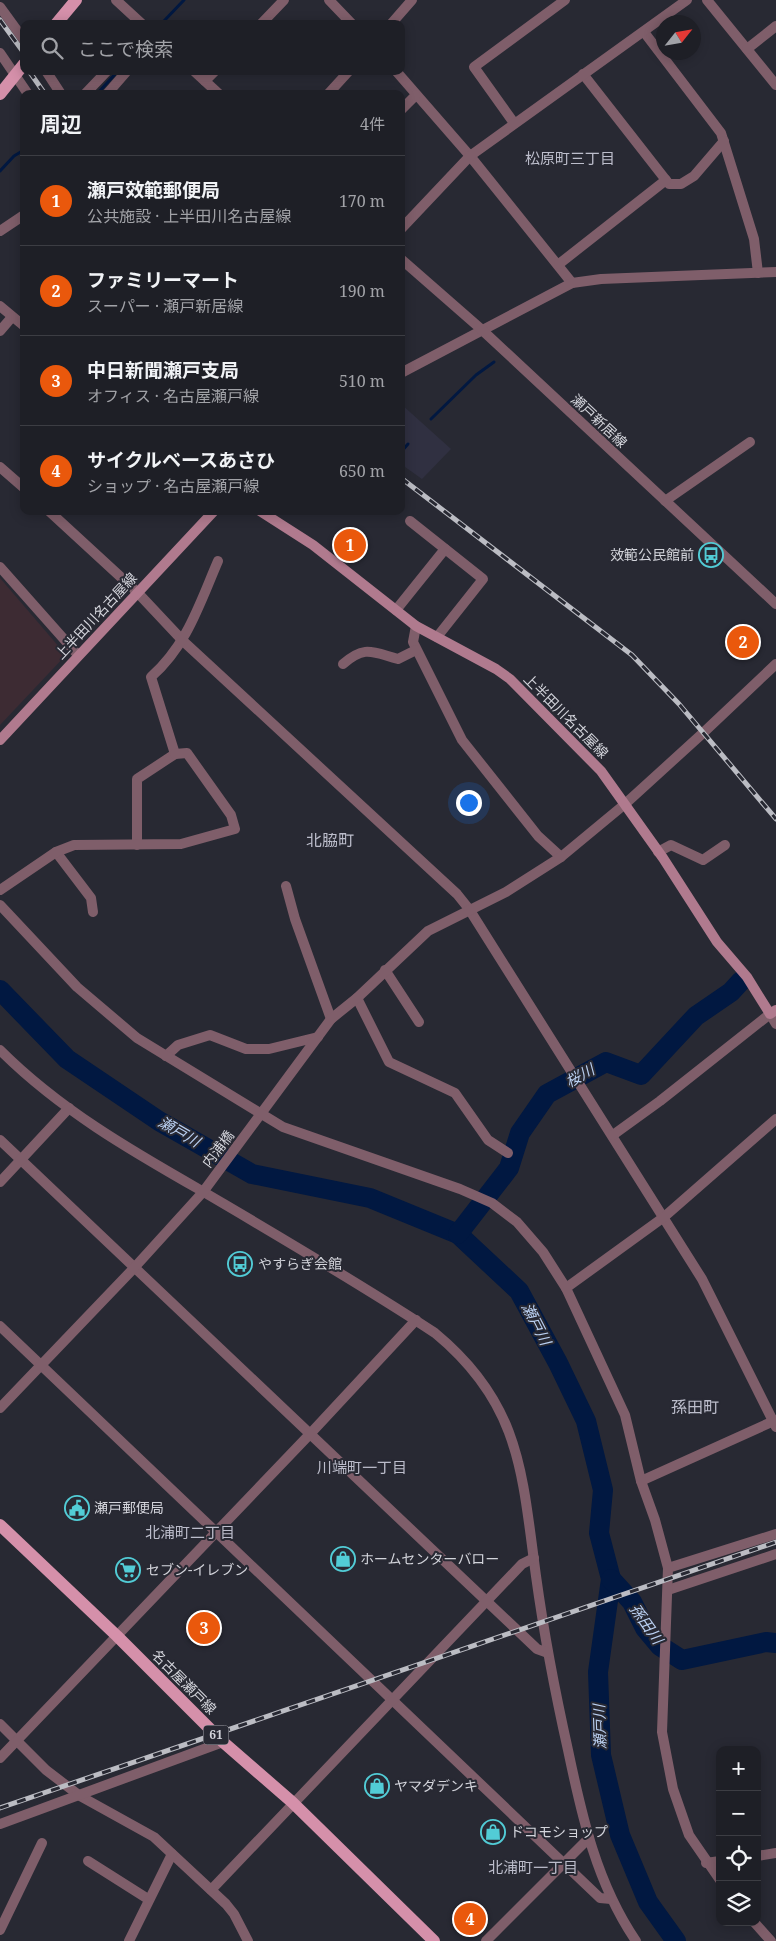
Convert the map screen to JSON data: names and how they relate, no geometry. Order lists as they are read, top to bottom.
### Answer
{
  "streets": {
    "main road": ["上半田川名古屋線", "名古屋瀬戸線", "61"],
    "street": ["瀬戸新居線", "内浦橋"]
  },
  "crossings": [
    ["上半田川名古屋線", "内浦橋"]
  ],
  "districts": [
    "松原町三丁目",
    "北脇町",
    "孫田町",
    "川端町一丁目",
    "北浦町二丁目",
    "北浦町一丁目"
  ],
  "water": ["桜川", "瀬戸川", "孫田川"],
  "places": {
    "bus stop": ["效範公民館前", "やすらぎ会館"],
    "public building": ["瀬戸郵便局"],
    "shop": ["ホームセンターバロー", "ヤマダデンキ", "ドコモショップ"],
    "supermarket": ["セブン-イレブン"]
  },
  "north": "top right",
  "page": {
    "search": "ここで検索",
    "heading": ["周辺", "4件"],
    "list": [
      {
        "mark": "1",
        "name": "瀬戸效範郵便局",
        "note": "公共施設 · 上半田川名古屋線",
        "value": "170 m"
      },
      {
        "mark": "2",
        "name": "ファミリーマート",
        "note": "スーパー · 瀬戸新居線",
        "value": "190 m"
      },
      {
        "mark": "3",
        "name": "中日新聞瀬戸支局",
        "note": "オフィス · 名古屋瀬戸線",
        "value": "510 m"
      },
      {
        "mark": "4",
        "name": "サイクルベースあさひ",
        "note": "ショップ · 名古屋瀬戸線",
        "value": "650 m"
      }
    ],
    "pins": [
      "1",
      "2",
      "3",
      "4"
    ],
    "map_buttons": ["+", "−"]
  }
}
